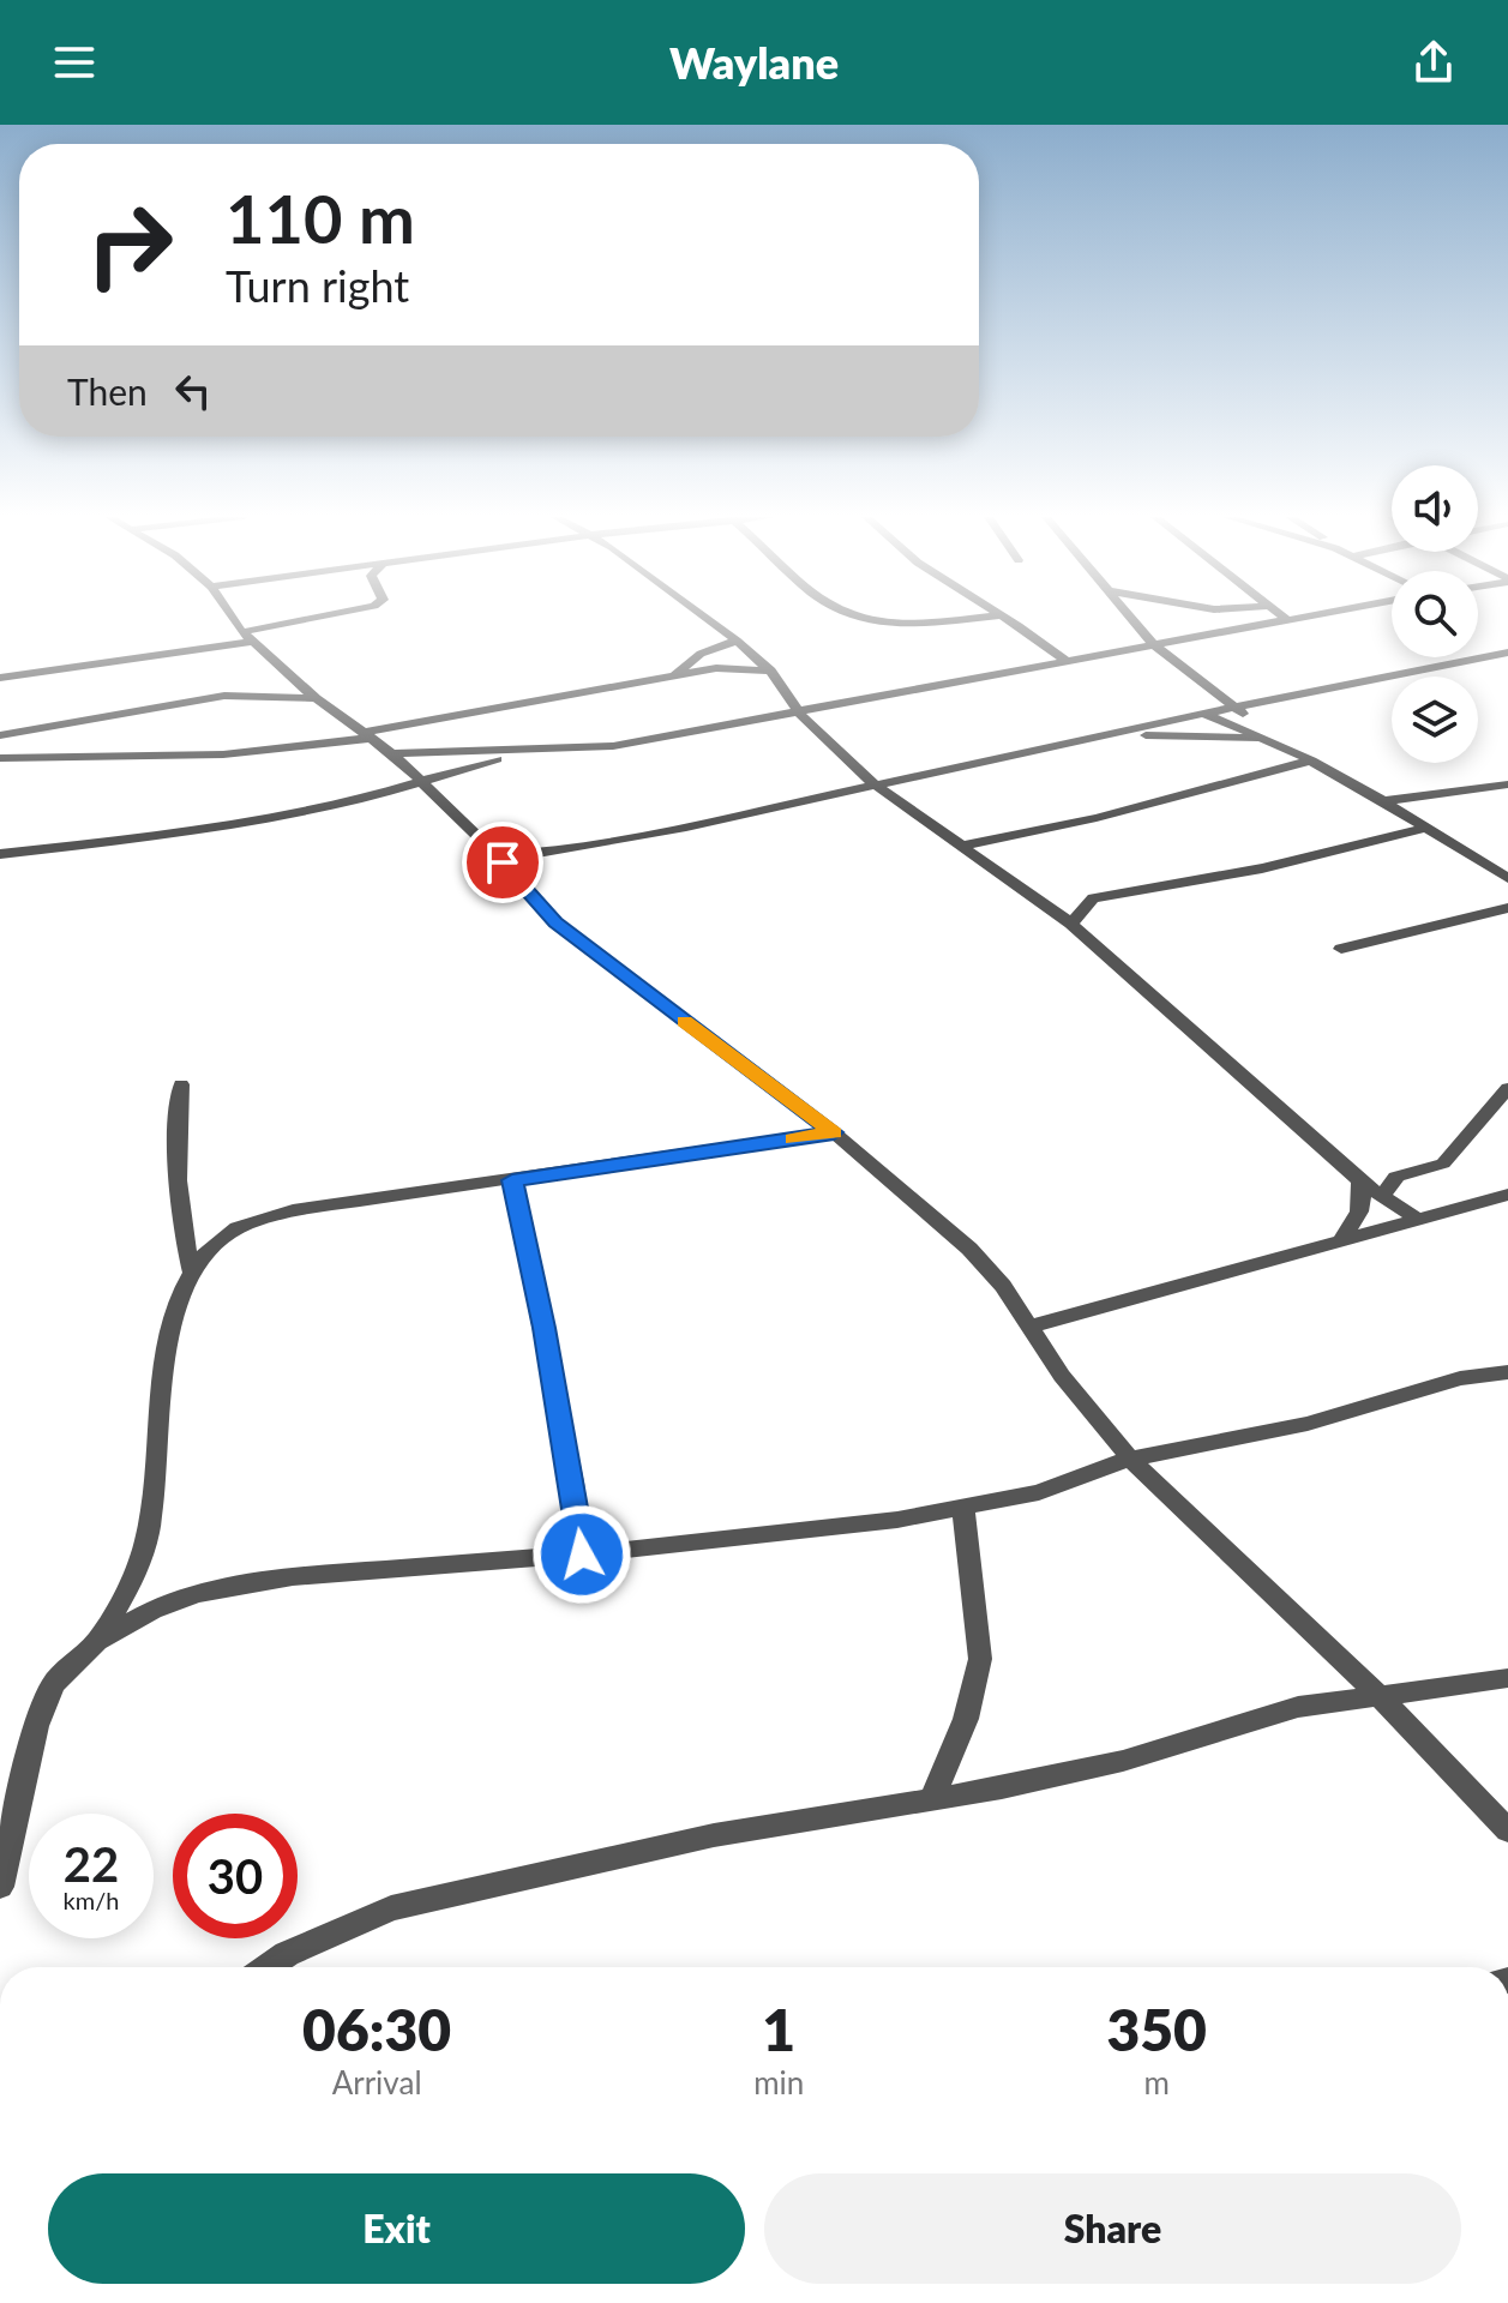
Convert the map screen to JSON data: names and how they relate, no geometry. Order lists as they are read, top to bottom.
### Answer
{
  "page": {
    "header": "Waylane",
    "turn": ["110 m", "Turn right"],
    "then": "Then",
    "speed": "22 km/h",
    "limit": "30",
    "eta": [
      "06:30",
      "Arrival",
      "1",
      "min",
      "350",
      "m"
    ],
    "buttons": ["Exit", "Share"]
  }
}
